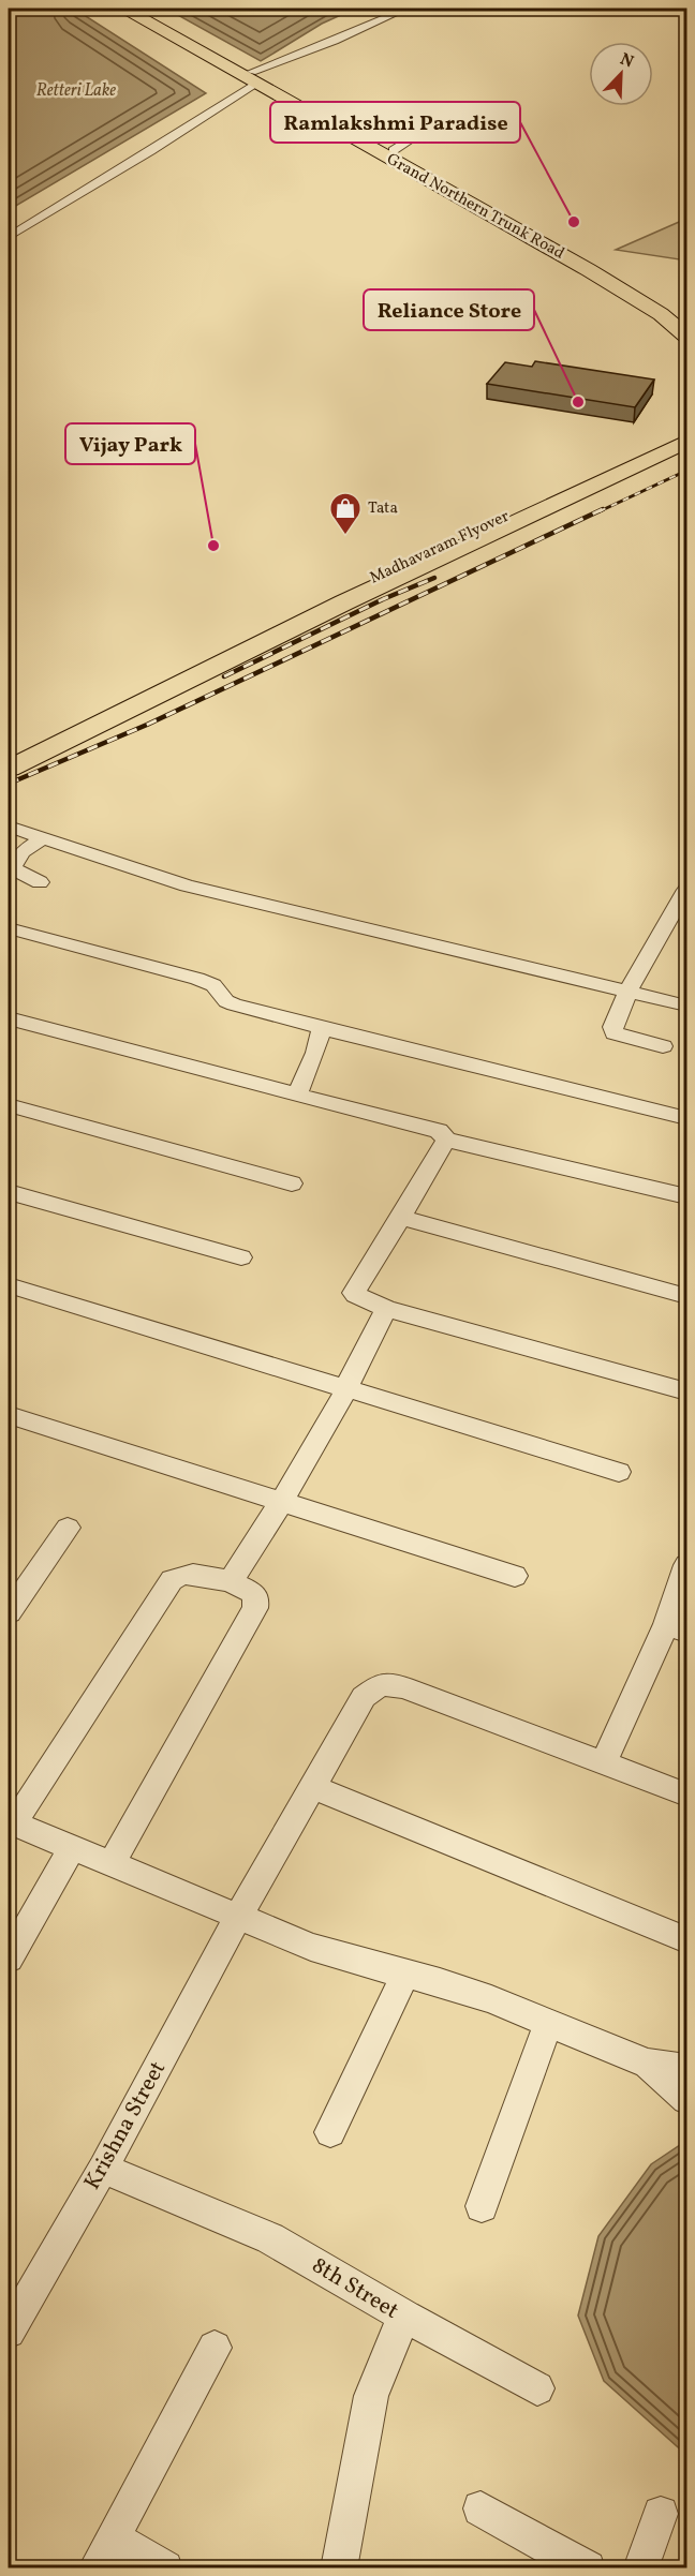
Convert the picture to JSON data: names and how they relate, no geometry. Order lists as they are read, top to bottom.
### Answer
{
  "streets": {
    "main road": ["Grand Northern Trunk Road", "Madhavaram Flyover"],
    "street": ["Krishna Street", "8th Street"]
  },
  "crossings": [
    ["Krishna Street", "8th Street"]
  ],
  "water": ["Retteri Lake"],
  "places": {
    "other": ["Ramlakshmi Paradise", "Reliance Store", "Vijay Park"],
    "shop": ["Tata"]
  },
  "north": "top right"
}
